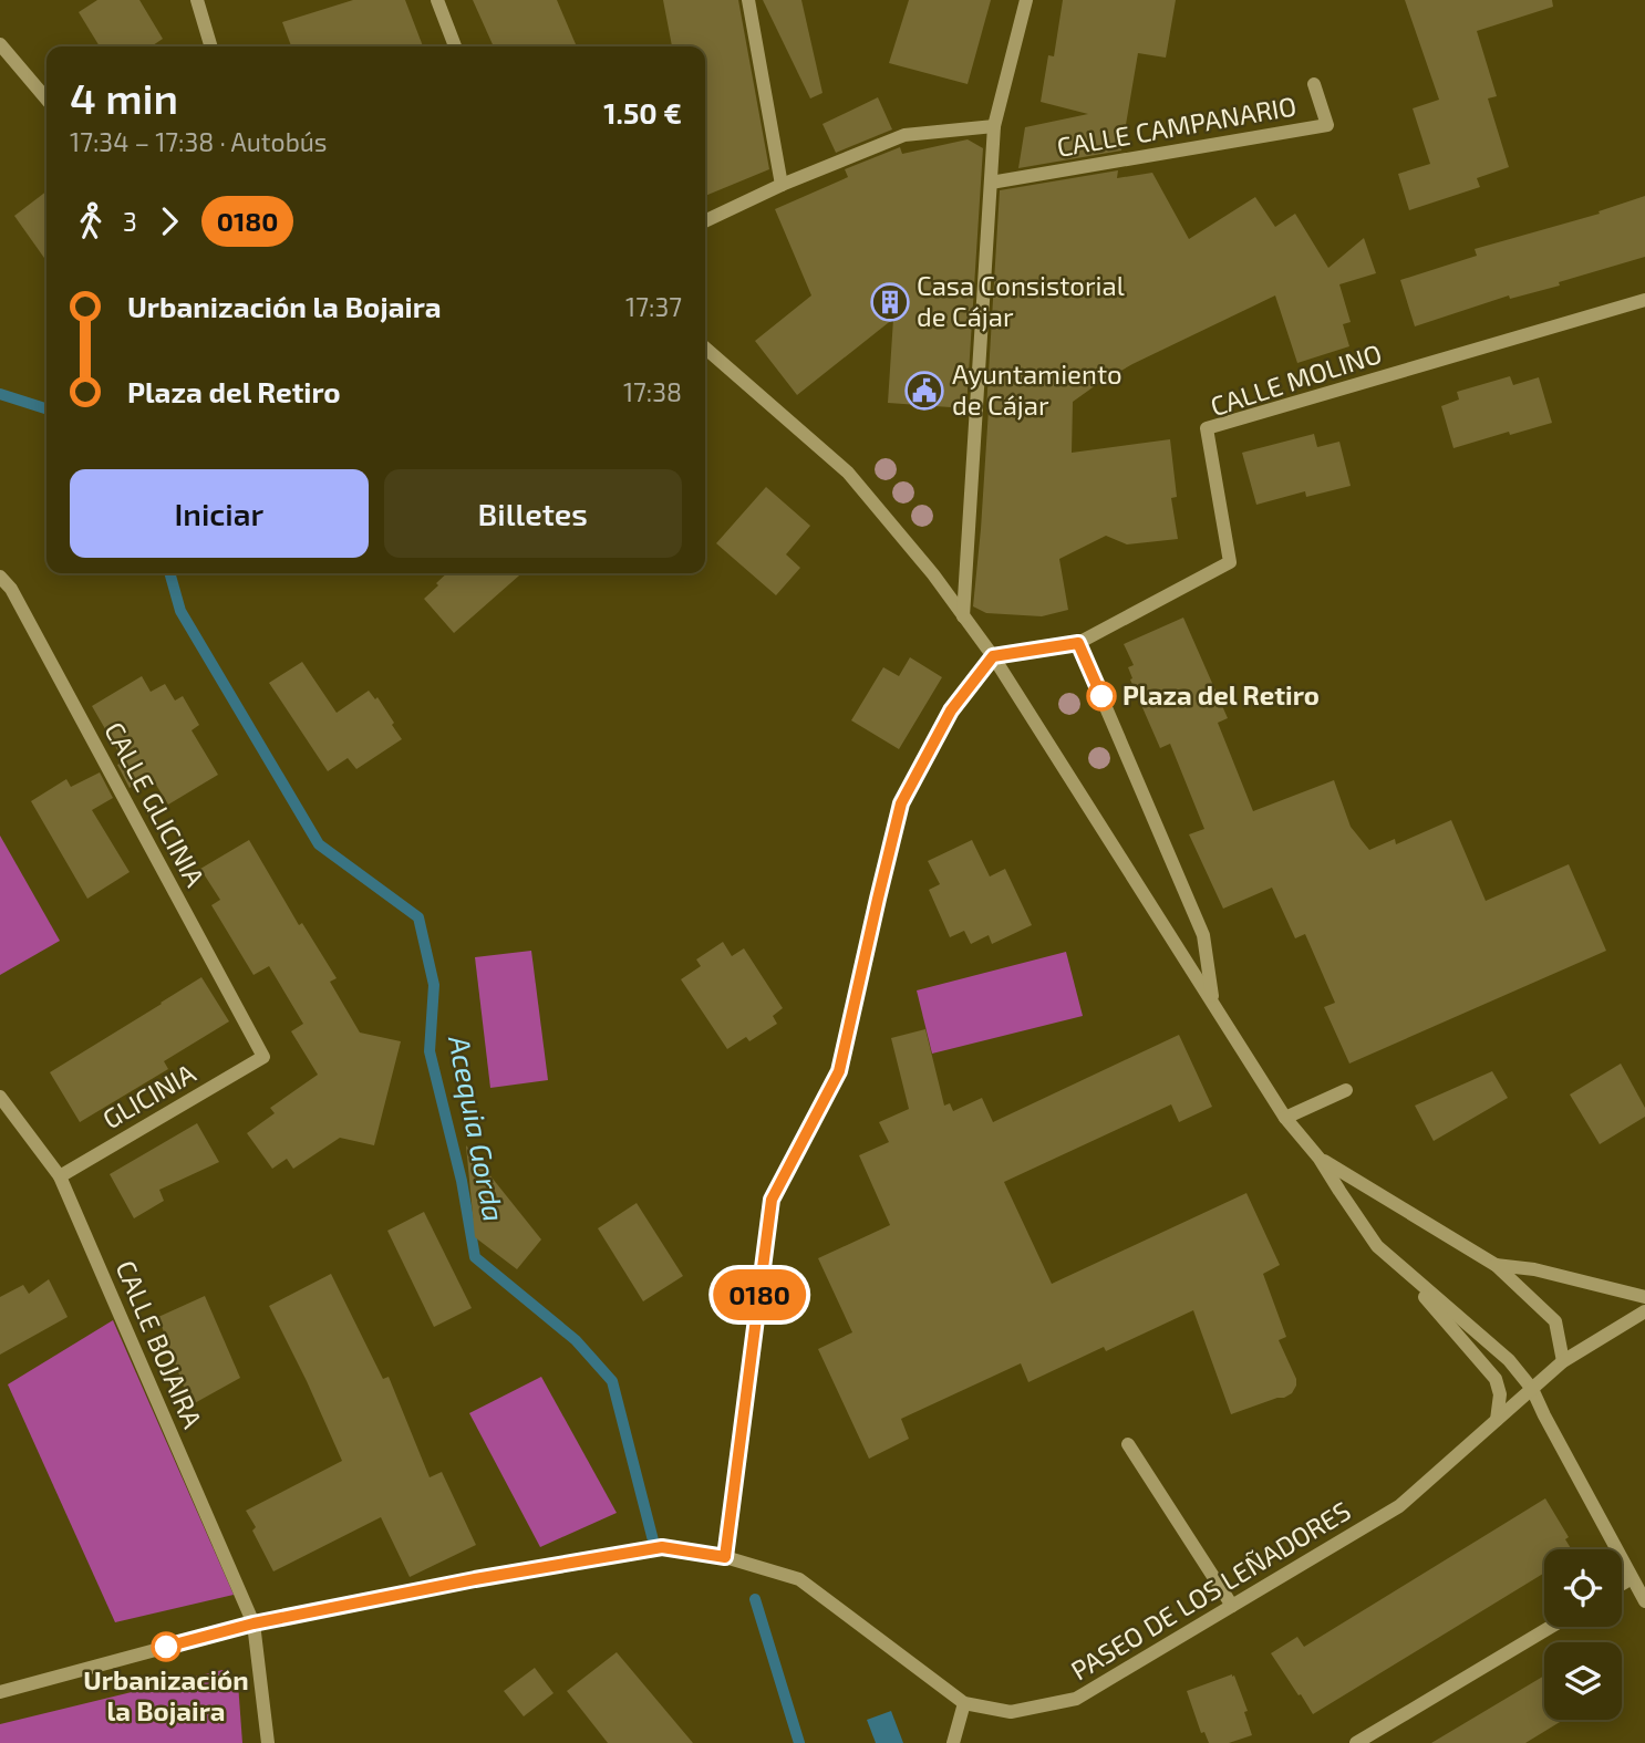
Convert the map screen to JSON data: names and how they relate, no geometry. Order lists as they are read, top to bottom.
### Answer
{
  "streets": {
    "street": [
      "CALLE CAMPANARIO",
      "CALLE MOLINO",
      "CALLE GLICINIA",
      "GLICINIA",
      "CALLE BOJAIRA",
      "PASEO DE LOS LEÑADORES"
    ]
  },
  "crossings": [
    ["CALLE GLICINIA", "GLICINIA"],
    ["GLICINIA", "CALLE BOJAIRA"],
    ["CALLE BOJAIRA", "PASEO DE LOS LEÑADORES"]
  ],
  "water": ["Acequia Gorda"],
  "places": {
    "building": ["Casa Consistorial de Cájar"],
    "public building": ["Ayuntamiento de Cájar"],
    "other": ["Plaza del Retiro", "Urbanización la Bojaira"]
  },
  "lines": ["bus line 0180"],
  "page": {
    "on_map": "0180",
    "heading": ["4 min", "17:34 – 17:38 · Autobús", "1.50 €"],
    "legs": ["3", "0180"],
    "list": [
      {
        "name": "Urbanización la Bojaira",
        "value": "17:37"
      },
      {
        "name": "Plaza del Retiro",
        "value": "17:38"
      }
    ],
    "buttons": ["Iniciar", "Billetes"]
  }
}
